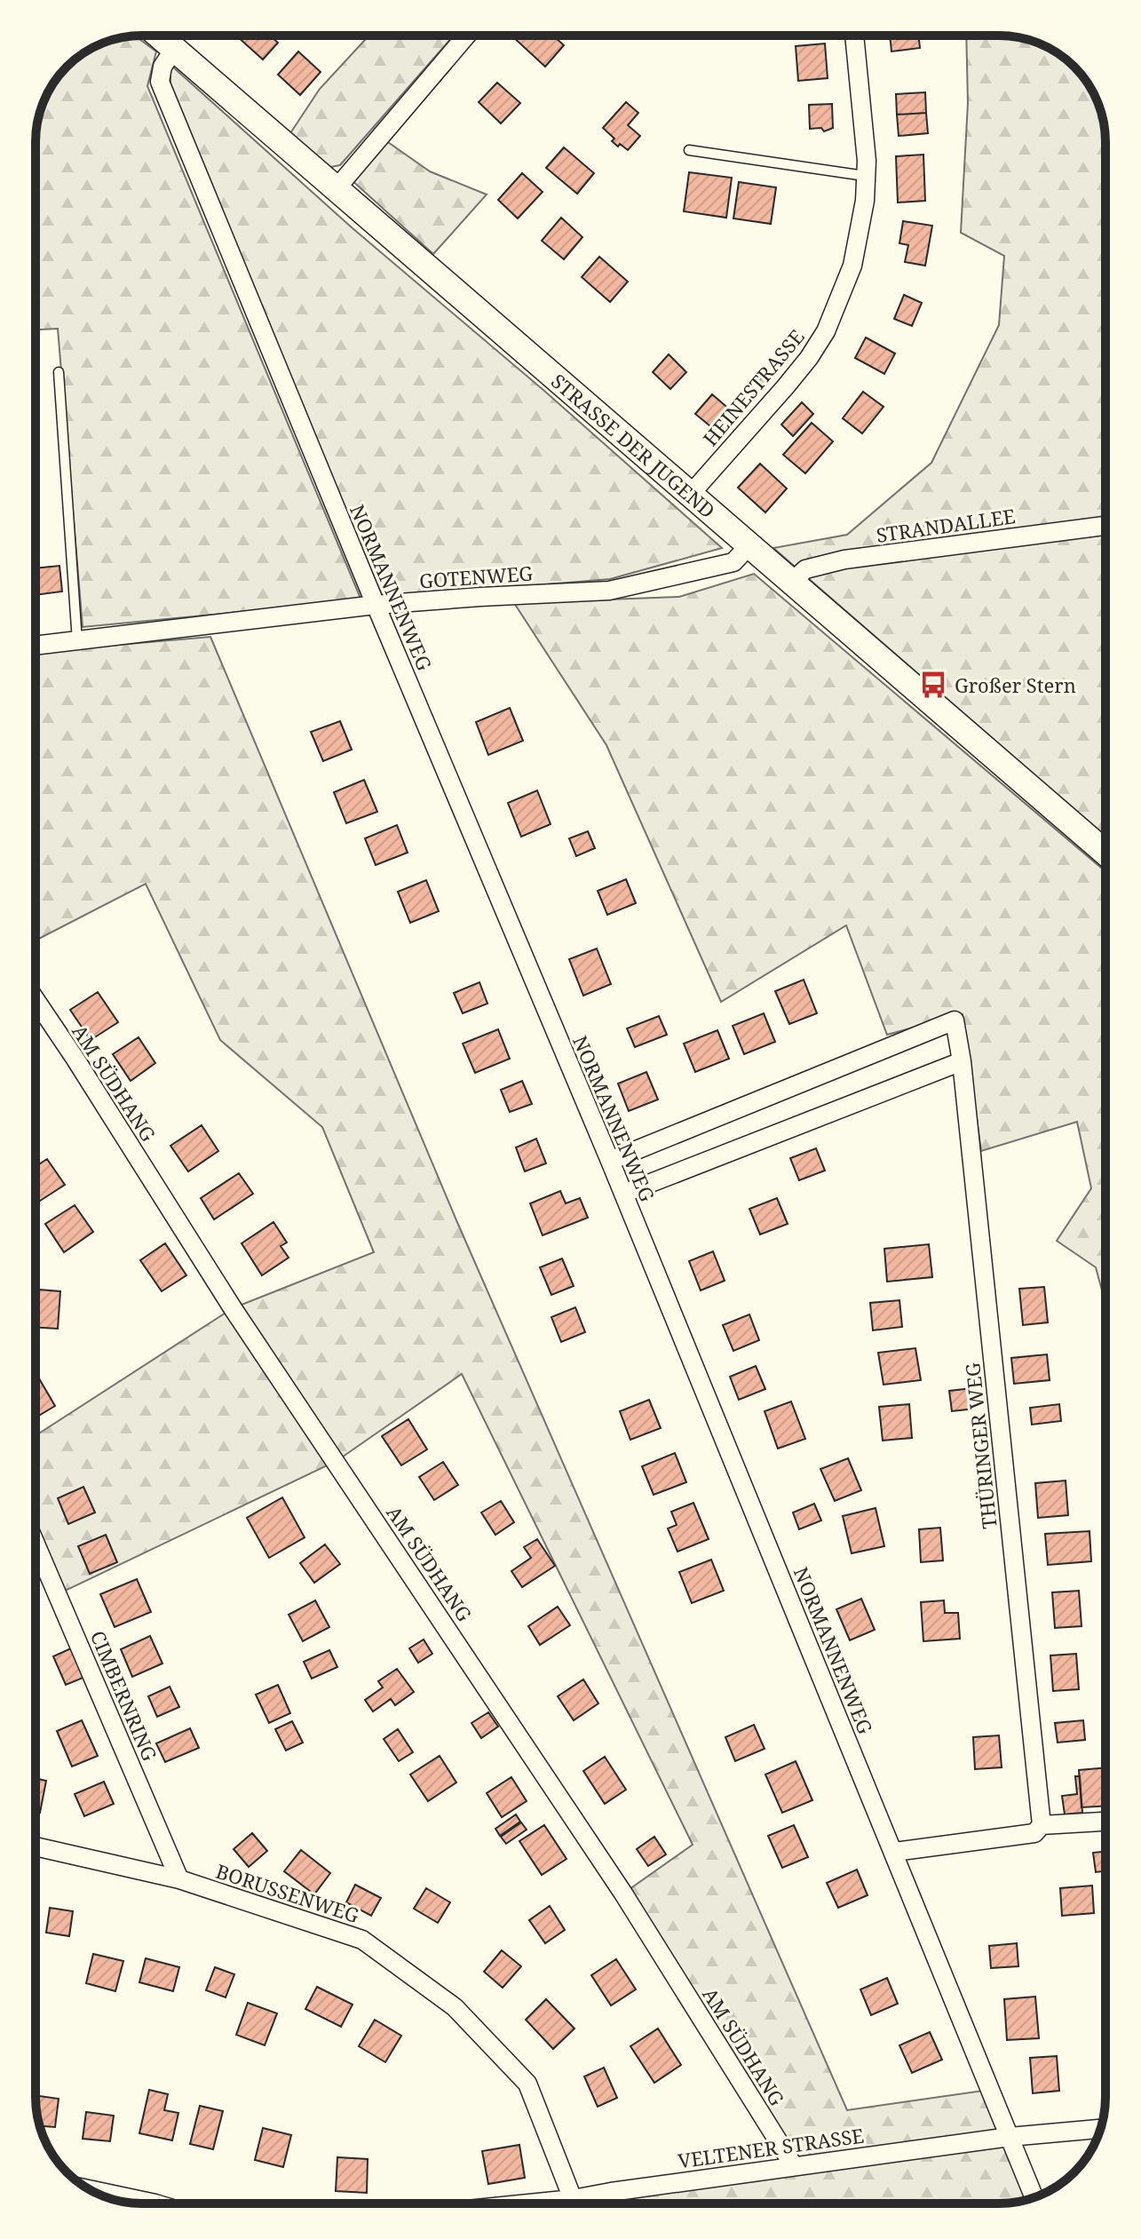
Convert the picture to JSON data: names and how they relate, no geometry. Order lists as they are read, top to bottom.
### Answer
{
  "streets": {
    "street": [
      "HEINESTRASSE",
      "STRASSE DER JUGEND",
      "STRANDALLEE",
      "GOTENWEG",
      "NORMANNENWEG",
      "AM SÜDHANG",
      "THÜRINGER WEG",
      "CIMBERNRING",
      "BORUSSENWEG",
      "VELTENER STRASSE"
    ]
  },
  "crossings": [
    ["HEINESTRASSE", "STRASSE DER JUGEND"],
    ["STRASSE DER JUGEND", "STRANDALLEE"],
    ["STRASSE DER JUGEND", "GOTENWEG"],
    ["STRASSE DER JUGEND", "NORMANNENWEG"],
    ["GOTENWEG", "NORMANNENWEG"],
    ["NORMANNENWEG", "THÜRINGER WEG"],
    ["NORMANNENWEG", "VELTENER STRASSE"],
    ["AM SÜDHANG", "VELTENER STRASSE"],
    ["CIMBERNRING", "BORUSSENWEG"],
    ["BORUSSENWEG", "VELTENER STRASSE"]
  ],
  "places": {
    "bus stop": ["Großer Stern"]
  }
}
